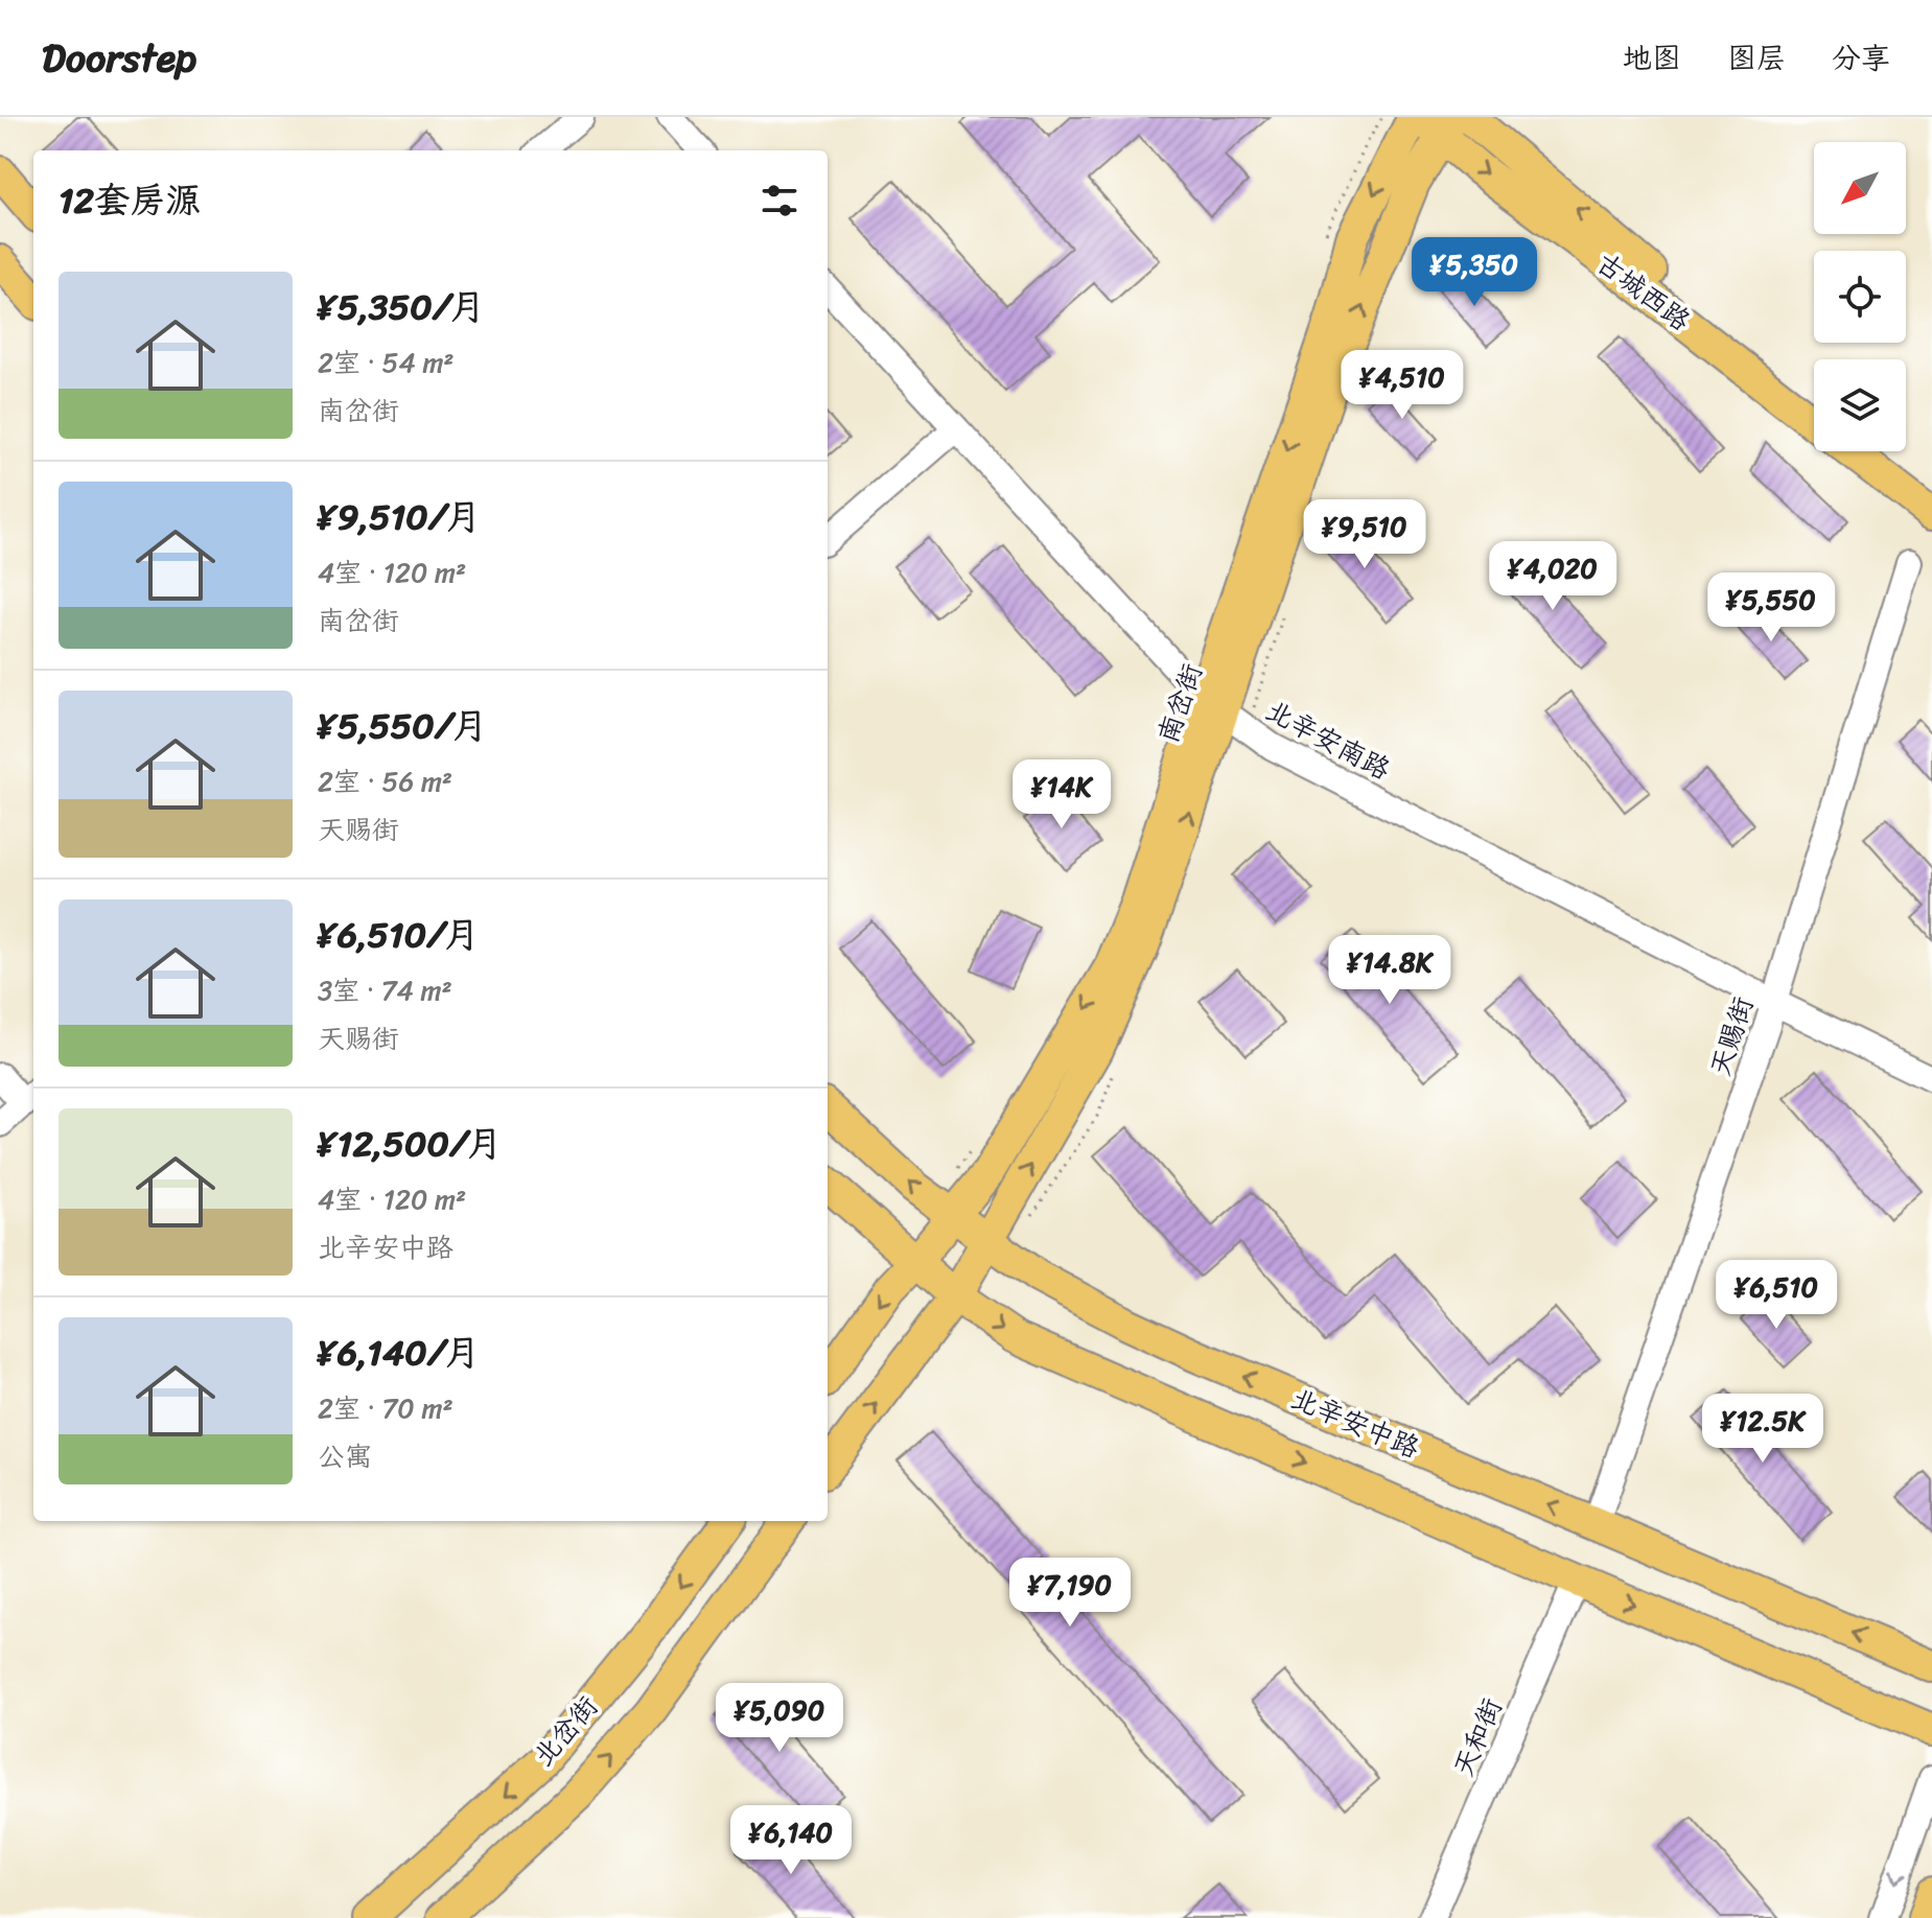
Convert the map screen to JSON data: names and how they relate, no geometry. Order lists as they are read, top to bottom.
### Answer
{
  "streets": {
    "main road": [
      "古城西路",
      "南岔街",
      "北辛安中路",
      "北岔街"
    ],
    "street": ["北辛安南路", "天赐街", "天和街"]
  },
  "crossings": [
    ["古城西路", "南岔街"],
    ["南岔街", "北辛安南路"],
    ["南岔街", "北辛安中路"],
    ["北辛安南路", "天赐街"],
    ["天赐街", "北辛安中路"],
    ["北辛安中路", "天和街"]
  ],
  "north": "bottom left",
  "page": {
    "header": "Doorstep",
    "nav": ["地图", "图层", "分享"],
    "heading": "12套房源",
    "price": [
      "¥5,350",
      "¥4,510",
      "¥9,510",
      "¥4,020",
      "¥5,550",
      "¥14K",
      "¥14.8K",
      "¥6,510",
      "¥12.5K",
      "¥7,190",
      "¥5,090",
      "¥6,140"
    ],
    "list": [
      {
        "name": "¥5,350/月",
        "note": "2室 · 54 m² · 南岔街"
      },
      {
        "name": "¥9,510/月",
        "note": "4室 · 120 m² · 南岔街"
      },
      {
        "name": "¥5,550/月",
        "note": "2室 · 56 m² · 天赐街"
      },
      {
        "name": "¥6,510/月",
        "note": "3室 · 74 m² · 天赐街"
      },
      {
        "name": "¥12,500/月",
        "note": "4室 · 120 m² · 北辛安中路"
      },
      {
        "name": "¥6,140/月",
        "note": "2室 · 70 m² · 公寓"
      }
    ]
  }
}
